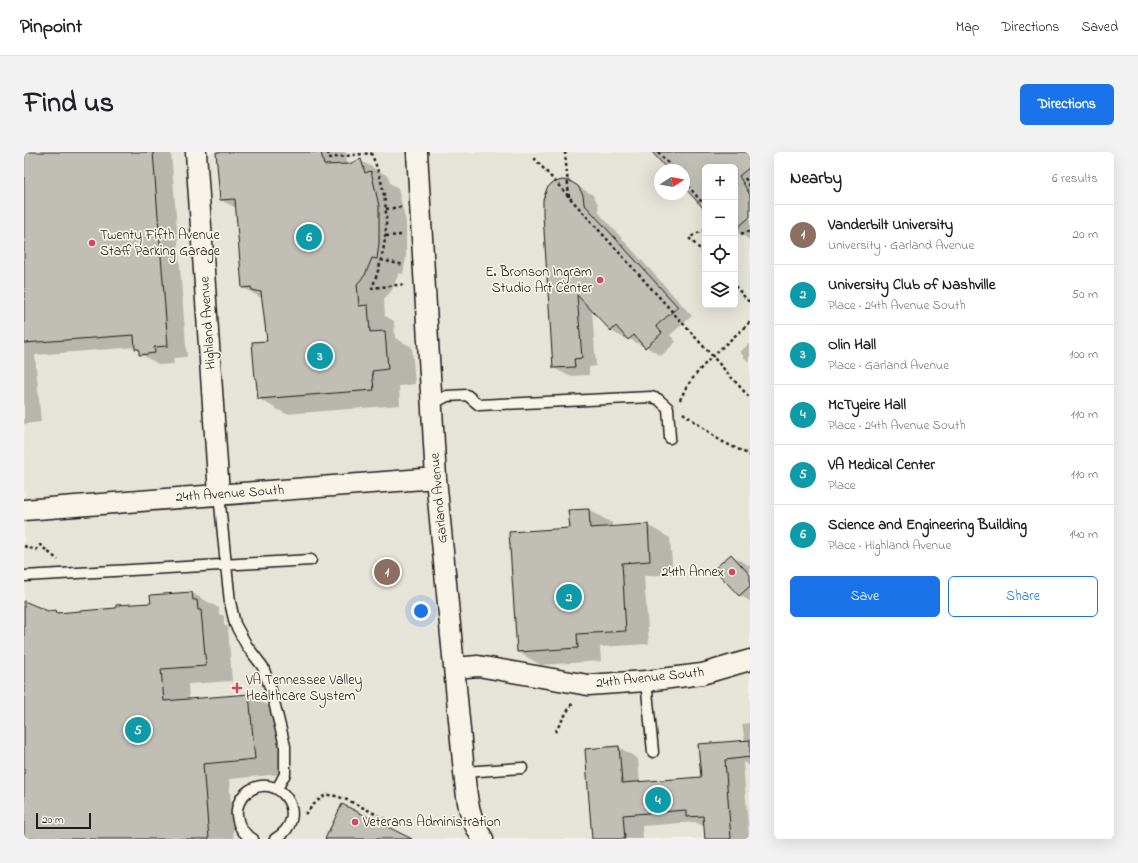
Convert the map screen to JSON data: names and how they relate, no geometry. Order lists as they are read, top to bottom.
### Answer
{
  "streets": {
    "street": ["Highland Avenue", "24th Avenue South", "Garland Avenue"]
  },
  "crossings": [
    ["Highland Avenue", "24th Avenue South"],
    ["24th Avenue South", "Garland Avenue"]
  ],
  "places": {
    "other": [
      "Twenty Fifth Avenue Staff Parking Garage",
      "E. Bronson Ingram Studio Art Center",
      "24th Annex",
      "Veterans Administration"
    ],
    "health": ["VA Tennessee Valley Healthcare System"]
  },
  "scale_bar": "20 m",
  "north": "right",
  "page": {
    "header": "Pinpoint",
    "nav": ["Map", "Directions", "Saved"],
    "title": "Find us",
    "buttons": [
      "Directions",
      ["Save", "Share"]
    ],
    "heading": ["Nearby", "6 results"],
    "map_buttons": ["+", "−"],
    "list": [
      {
        "mark": "1",
        "name": "Vanderbilt University",
        "note": "University · Garland Avenue",
        "value": "20 m"
      },
      {
        "mark": "2",
        "name": "University Club of Nashville",
        "note": "Place · 24th Avenue South",
        "value": "50 m"
      },
      {
        "mark": "3",
        "name": "Olin Hall",
        "note": "Place · Garland Avenue",
        "value": "100 m"
      },
      {
        "mark": "4",
        "name": "McTyeire Hall",
        "note": "Place · 24th Avenue South",
        "value": "110 m"
      },
      {
        "mark": "5",
        "name": "VA Medical Center",
        "note": "Place",
        "value": "110 m"
      },
      {
        "mark": "6",
        "name": "Science and Engineering Building",
        "note": "Place · Highland Avenue",
        "value": "140 m"
      }
    ],
    "pins": [
      "6",
      "3",
      "1",
      "2",
      "5",
      "4"
    ],
    "scale": "20 m"
  }
}
